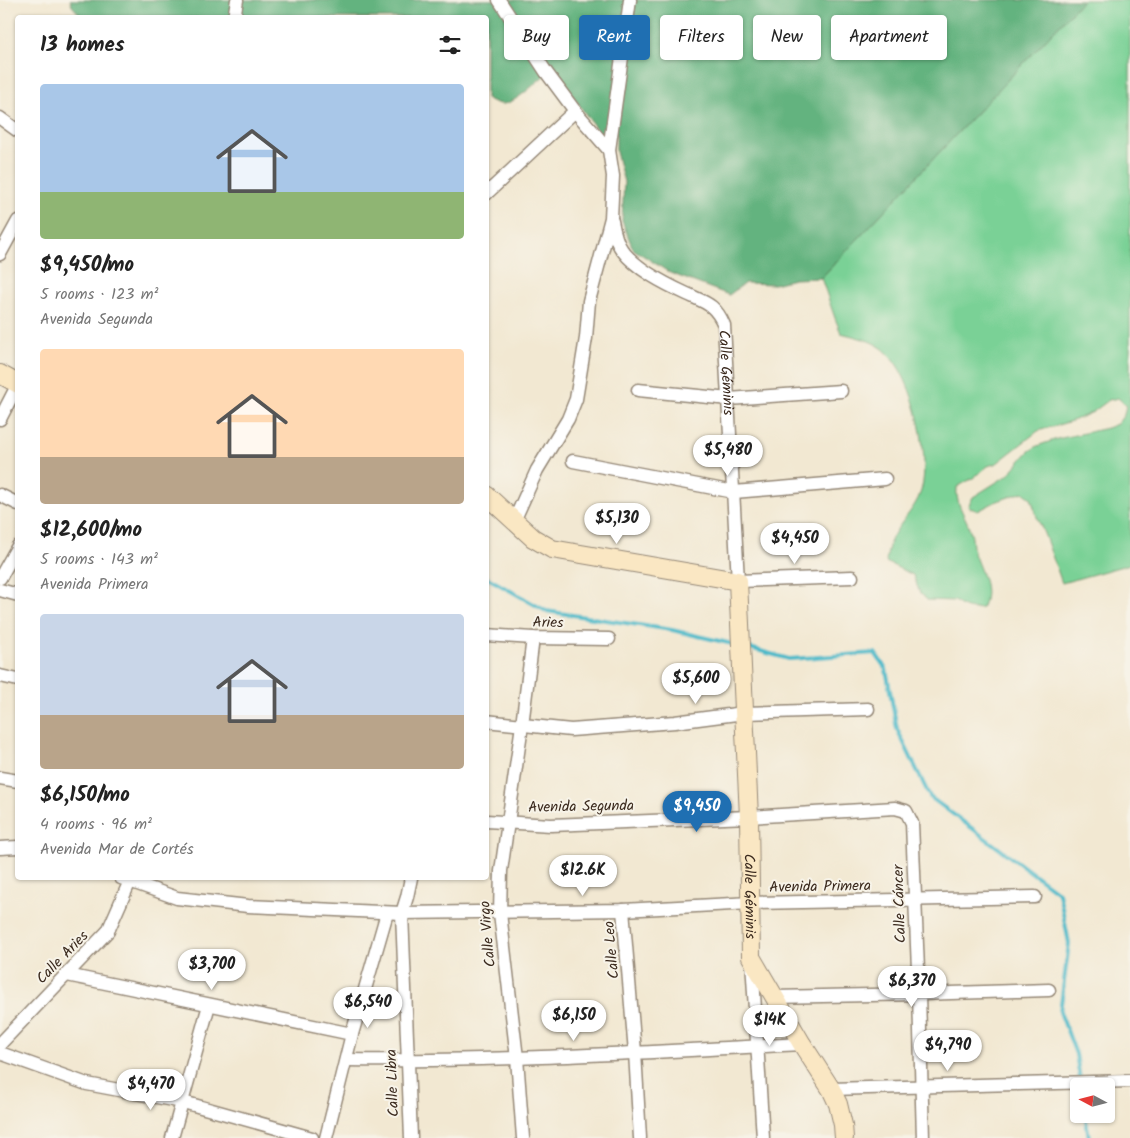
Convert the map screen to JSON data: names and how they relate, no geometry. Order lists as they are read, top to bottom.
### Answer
{
  "streets": {
    "street": [
      "Calle Géminis",
      "Aries",
      "Avenida Segunda",
      "Avenida Primera",
      "Calle Cáncer",
      "Calle Virgo",
      "Calle Leo",
      "Calle Aries",
      "Calle Libra"
    ]
  },
  "crossings": [
    ["Calle Géminis", "Avenida Segunda"],
    ["Calle Géminis", "Avenida Primera"],
    ["Aries", "Calle Virgo"],
    ["Avenida Segunda", "Calle Cáncer"],
    ["Avenida Segunda", "Calle Virgo"],
    ["Avenida Primera", "Calle Cáncer"],
    ["Avenida Primera", "Calle Virgo"],
    ["Avenida Primera", "Calle Leo"],
    ["Avenida Primera", "Calle Libra"]
  ],
  "north": "left",
  "page": {
    "chip": [
      "Buy",
      "Rent",
      "Filters",
      "New",
      "Apartment"
    ],
    "heading": "13 homes",
    "list": [
      {
        "name": "$9,450/mo",
        "note": "5 rooms · 123 m² · Avenida Segunda"
      },
      {
        "name": "$12,600/mo",
        "note": "5 rooms · 143 m² · Avenida Primera"
      },
      {
        "name": "$6,150/mo",
        "note": "4 rooms · 96 m² · Avenida Mar de Cortés"
      }
    ],
    "price": [
      "$5,480",
      "$5,130",
      "$4,450",
      "$5,600",
      "$9,450",
      "$12.6K",
      "$3,700",
      "$6,370",
      "$6,540",
      "$6,150",
      "$14K",
      "$4,790",
      "$4,470"
    ]
  }
}
